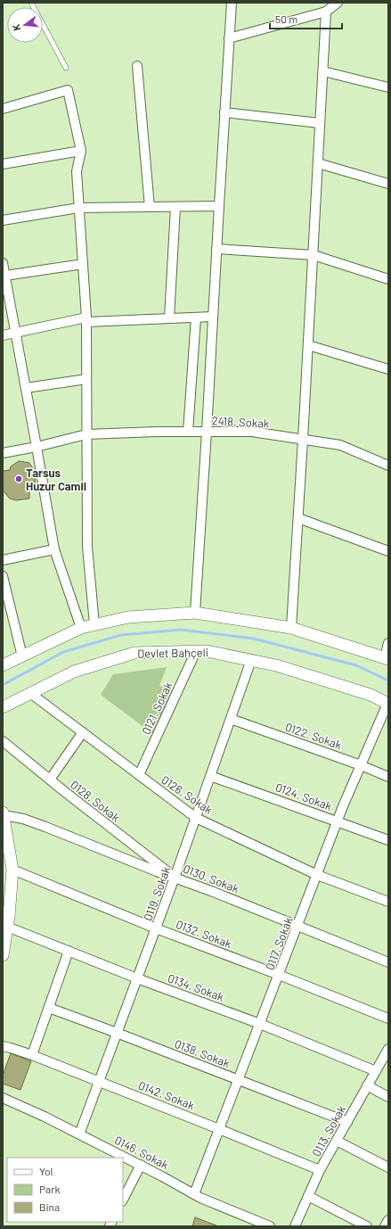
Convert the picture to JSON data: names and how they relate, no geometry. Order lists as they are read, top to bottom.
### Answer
{
  "streets": {
    "street": [
      "2418. Sokak",
      "Devlet Bahçeli",
      "0121. Sokak",
      "0122. Sokak",
      "0126. Sokak",
      "0124. Sokak",
      "0128. Sokak",
      "0130. Sokak",
      "0119. Sokak",
      "0132. Sokak",
      "0117. Sokak",
      "0134. Sokak",
      "0138. Sokak",
      "0142. Sokak",
      "0113. Sokak",
      "0146. Sokak"
    ]
  },
  "crossings": [
    ["Devlet Bahçeli", "0121. Sokak"],
    ["Devlet Bahçeli", "0126. Sokak"],
    ["Devlet Bahçeli", "0119. Sokak"],
    ["Devlet Bahçeli", "0117. Sokak"],
    ["0121. Sokak", "0126. Sokak"],
    ["0122. Sokak", "0119. Sokak"],
    ["0122. Sokak", "0117. Sokak"],
    ["0126. Sokak", "0119. Sokak"],
    ["0126. Sokak", "0117. Sokak"],
    ["0124. Sokak", "0119. Sokak"],
    ["0124. Sokak", "0117. Sokak"],
    ["0128. Sokak", "0130. Sokak"],
    ["0128. Sokak", "0119. Sokak"],
    ["0130. Sokak", "0119. Sokak"],
    ["0130. Sokak", "0117. Sokak"],
    ["0119. Sokak", "0132. Sokak"],
    ["0119. Sokak", "0134. Sokak"],
    ["0119. Sokak", "0138. Sokak"],
    ["0119. Sokak", "0142. Sokak"],
    ["0119. Sokak", "0146. Sokak"],
    ["0132. Sokak", "0117. Sokak"],
    ["0117. Sokak", "0134. Sokak"],
    ["0117. Sokak", "0138. Sokak"],
    ["0117. Sokak", "0142. Sokak"],
    ["0117. Sokak", "0146. Sokak"],
    ["0134. Sokak", "0113. Sokak"],
    ["0138. Sokak", "0113. Sokak"],
    ["0142. Sokak", "0113. Sokak"]
  ],
  "places": ["Tarsus Huzur Camii"],
  "legend": ["Yol", "Park", "Bina"],
  "scale_bar": "50 m",
  "north": "left"
}
